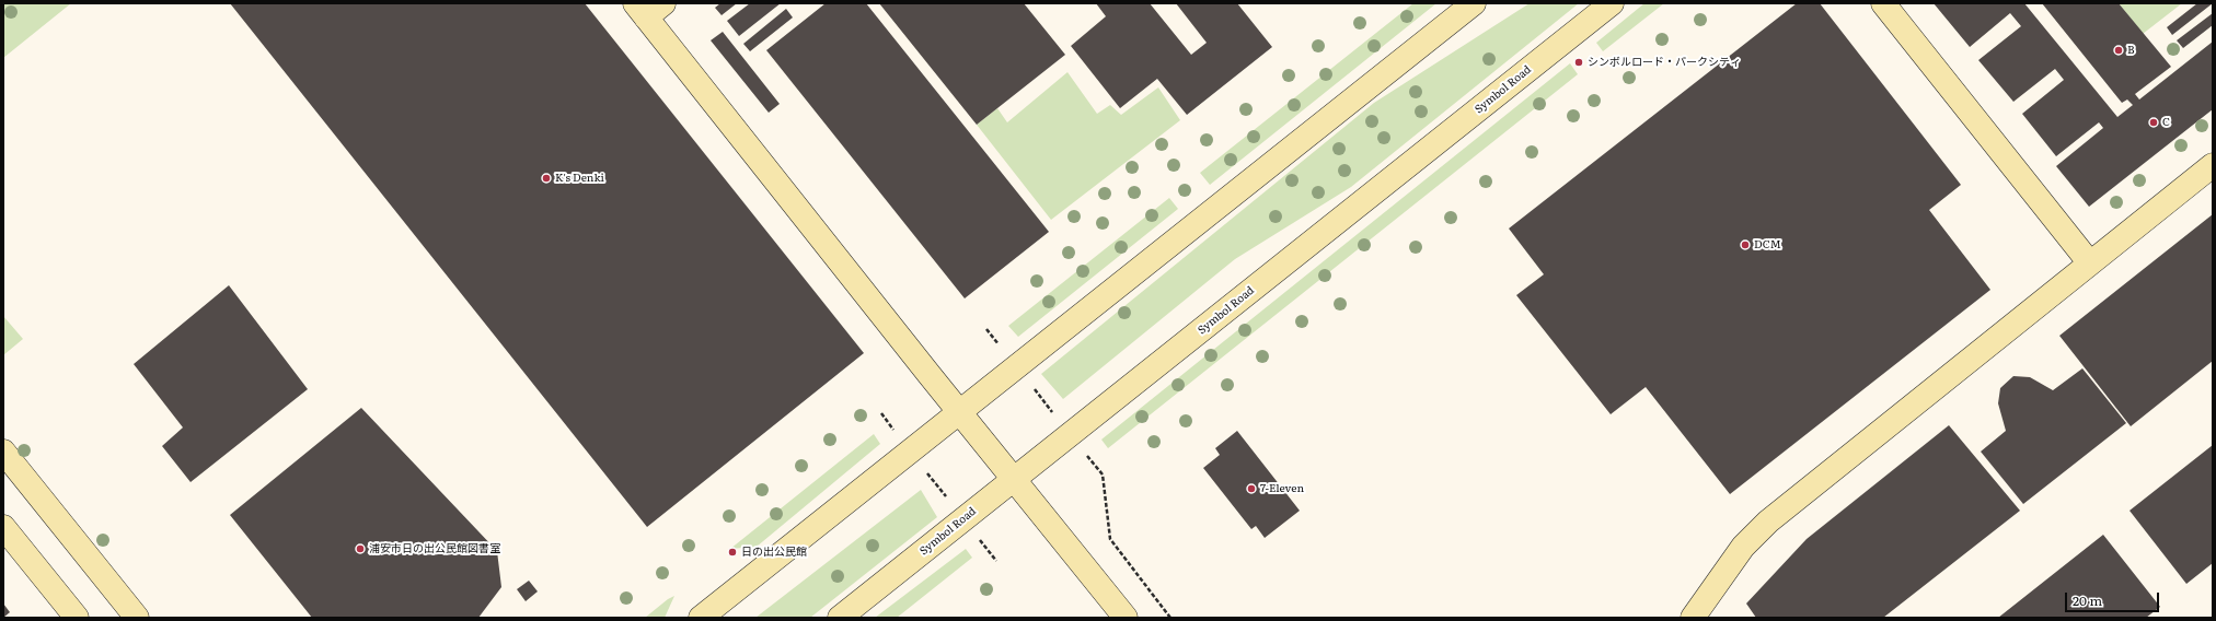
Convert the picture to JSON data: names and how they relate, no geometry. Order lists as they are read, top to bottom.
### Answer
{
  "streets": {
    "street": ["Symbol Road"]
  },
  "places": [
    "B",
    "シンボルロード・パークシティ",
    "C",
    "K's Denki",
    "DCM",
    "7-Eleven",
    "浦安市日の出公民館図書室",
    "日の出公民館"
  ],
  "scale_bar": "20 m"
}
